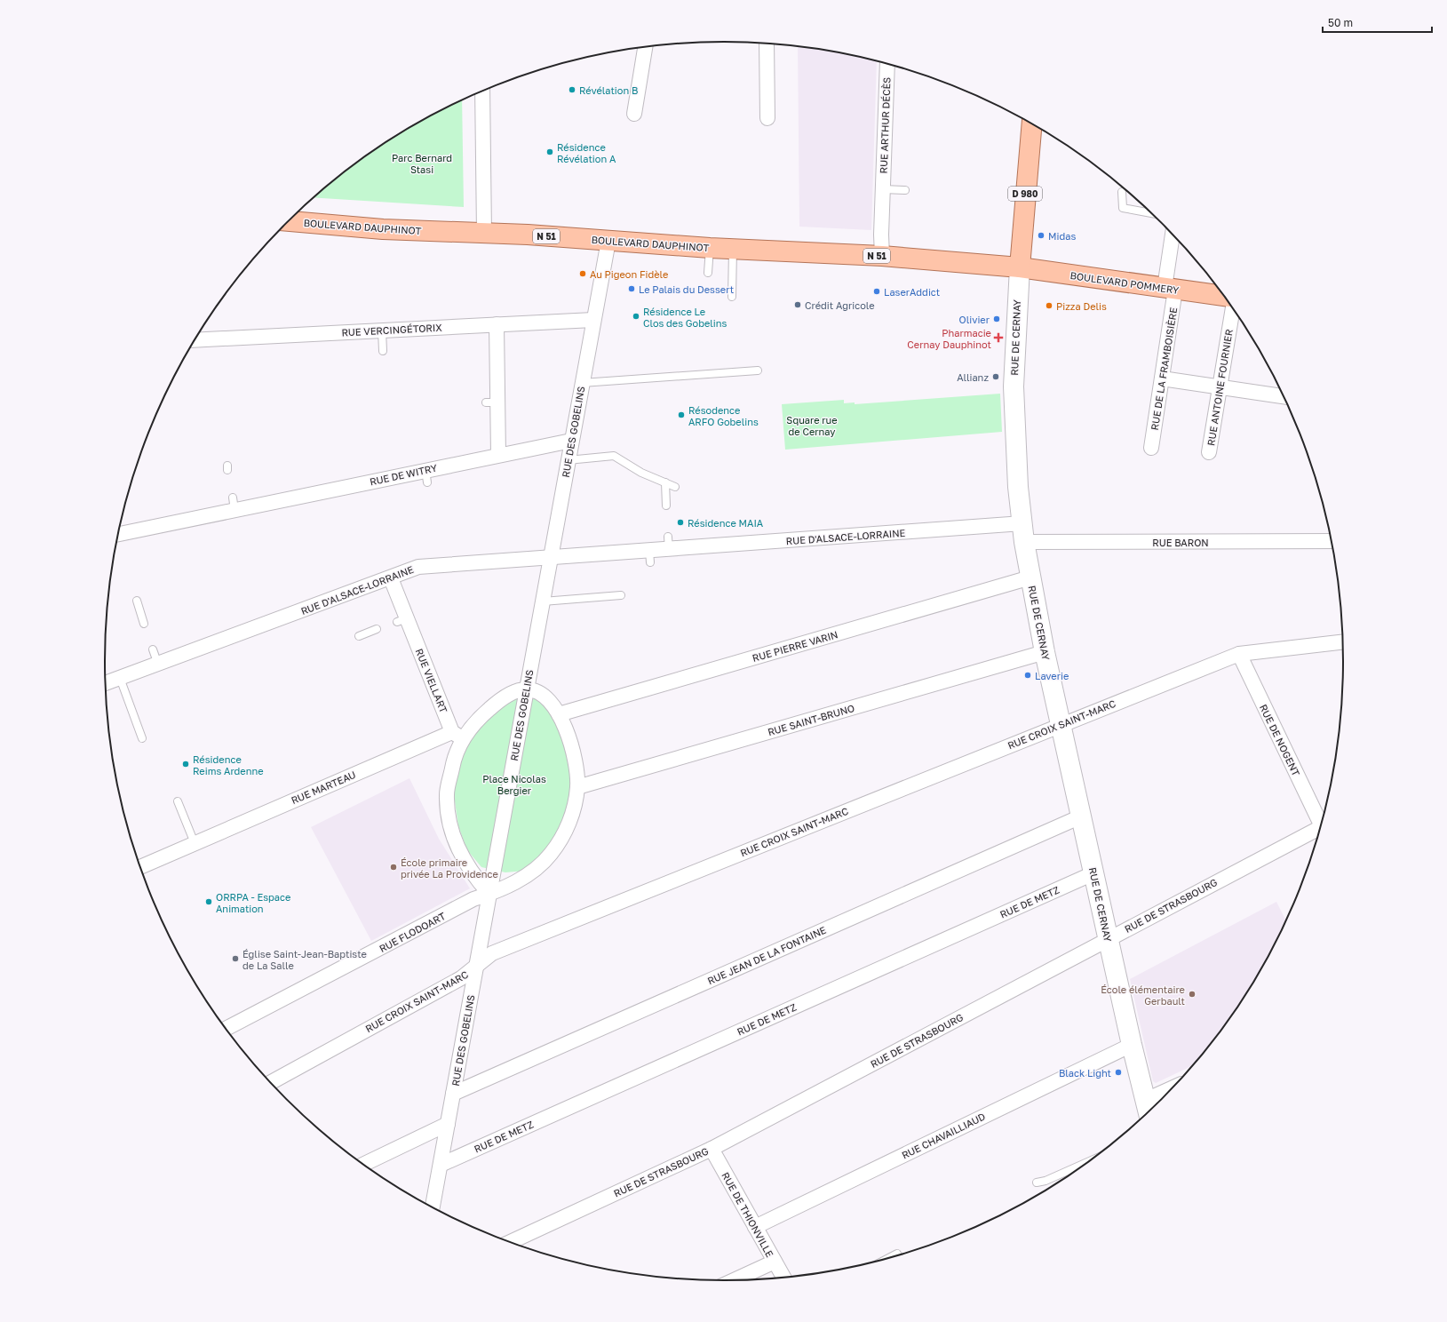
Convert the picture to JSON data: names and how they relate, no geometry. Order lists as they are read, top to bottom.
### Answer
{
  "streets": {
    "main road": [
      "D 980",
      "BOULEVARD DAUPHINOT",
      "N 51",
      "BOULEVARD POMMERY",
      "RUE DE CERNAY"
    ],
    "street": [
      "RUE ARTHUR DÉCÈS",
      "RUE VERCINGÉTORIX",
      "RUE DE LA FRAMBOISIÈRE",
      "RUE ANTOINE FOURNIER",
      "RUE DES GOBELINS",
      "RUE DE WITRY",
      "RUE D'ALSACE-LORRAINE",
      "RUE BARON",
      "RUE PIERRE VARIN",
      "RUE VIELLART",
      "RUE SAINT-BRUNO",
      "RUE CROIX SAINT-MARC",
      "RUE DE NOGENT",
      "RUE MARTEAU",
      "RUE DE METZ",
      "RUE DE STRASBOURG",
      "RUE FLODOART",
      "RUE JEAN DE LA FONTAINE",
      "RUE CHAVAILLIAUD",
      "RUE DE THIONVILLE"
    ]
  },
  "crossings": [
    ["RUE ARTHUR DÉCÈS", "BOULEVARD DAUPHINOT"],
    ["BOULEVARD DAUPHINOT", "BOULEVARD POMMERY"],
    ["BOULEVARD DAUPHINOT", "RUE DE CERNAY"],
    ["BOULEVARD DAUPHINOT", "RUE DES GOBELINS"],
    ["BOULEVARD POMMERY", "RUE DE CERNAY"],
    ["BOULEVARD POMMERY", "RUE DE LA FRAMBOISIÈRE"],
    ["RUE VERCINGÉTORIX", "RUE DES GOBELINS"],
    ["RUE DE CERNAY", "RUE D'ALSACE-LORRAINE"],
    ["RUE DE CERNAY", "RUE BARON"],
    ["RUE DE CERNAY", "RUE PIERRE VARIN"],
    ["RUE DE CERNAY", "RUE SAINT-BRUNO"],
    ["RUE DE CERNAY", "RUE CROIX SAINT-MARC"],
    ["RUE DE CERNAY", "RUE DE METZ"],
    ["RUE DE CERNAY", "RUE DE STRASBOURG"],
    ["RUE DE CERNAY", "RUE JEAN DE LA FONTAINE"],
    ["RUE DE CERNAY", "RUE CHAVAILLIAUD"],
    ["RUE DES GOBELINS", "RUE DE WITRY"],
    ["RUE DES GOBELINS", "RUE D'ALSACE-LORRAINE"],
    ["RUE DES GOBELINS", "RUE CROIX SAINT-MARC"],
    ["RUE DES GOBELINS", "RUE DE METZ"],
    ["RUE DES GOBELINS", "RUE FLODOART"],
    ["RUE DES GOBELINS", "RUE JEAN DE LA FONTAINE"],
    ["RUE D'ALSACE-LORRAINE", "RUE BARON"],
    ["RUE D'ALSACE-LORRAINE", "RUE VIELLART"],
    ["RUE VIELLART", "RUE MARTEAU"],
    ["RUE CROIX SAINT-MARC", "RUE DE NOGENT"],
    ["RUE DE STRASBOURG", "RUE DE THIONVILLE"],
    ["RUE CHAVAILLIAUD", "RUE DE THIONVILLE"]
  ],
  "parks": ["Parc Bernard Stasi", "Square rue de Cernay", "Place Nicolas Bergier"],
  "places": {
    "other": [
      "Révélation B",
      "Résidence Révélation A",
      "Midas",
      "Au Pigeon Fidèle",
      "Le Palais du Dessert",
      "LaserAddict",
      "Crédit Agricole",
      "Pizza Delis",
      "Résidence Le Clos des Gobelins",
      "Olivier",
      "Allianz",
      "Résodence ARFO Gobelins",
      "Résidence MAIA",
      "Laverie",
      "Résidence Reims Ardenne",
      "École primaire privée La Providence",
      "ORRPA - Espace Animation",
      "Église Saint-Jean-Baptiste de La Salle",
      "École élémentaire Gerbault",
      "Black Light"
    ],
    "health": ["Pharmacie Cernay Dauphinot"]
  },
  "scale_bar": "50 m"
}
